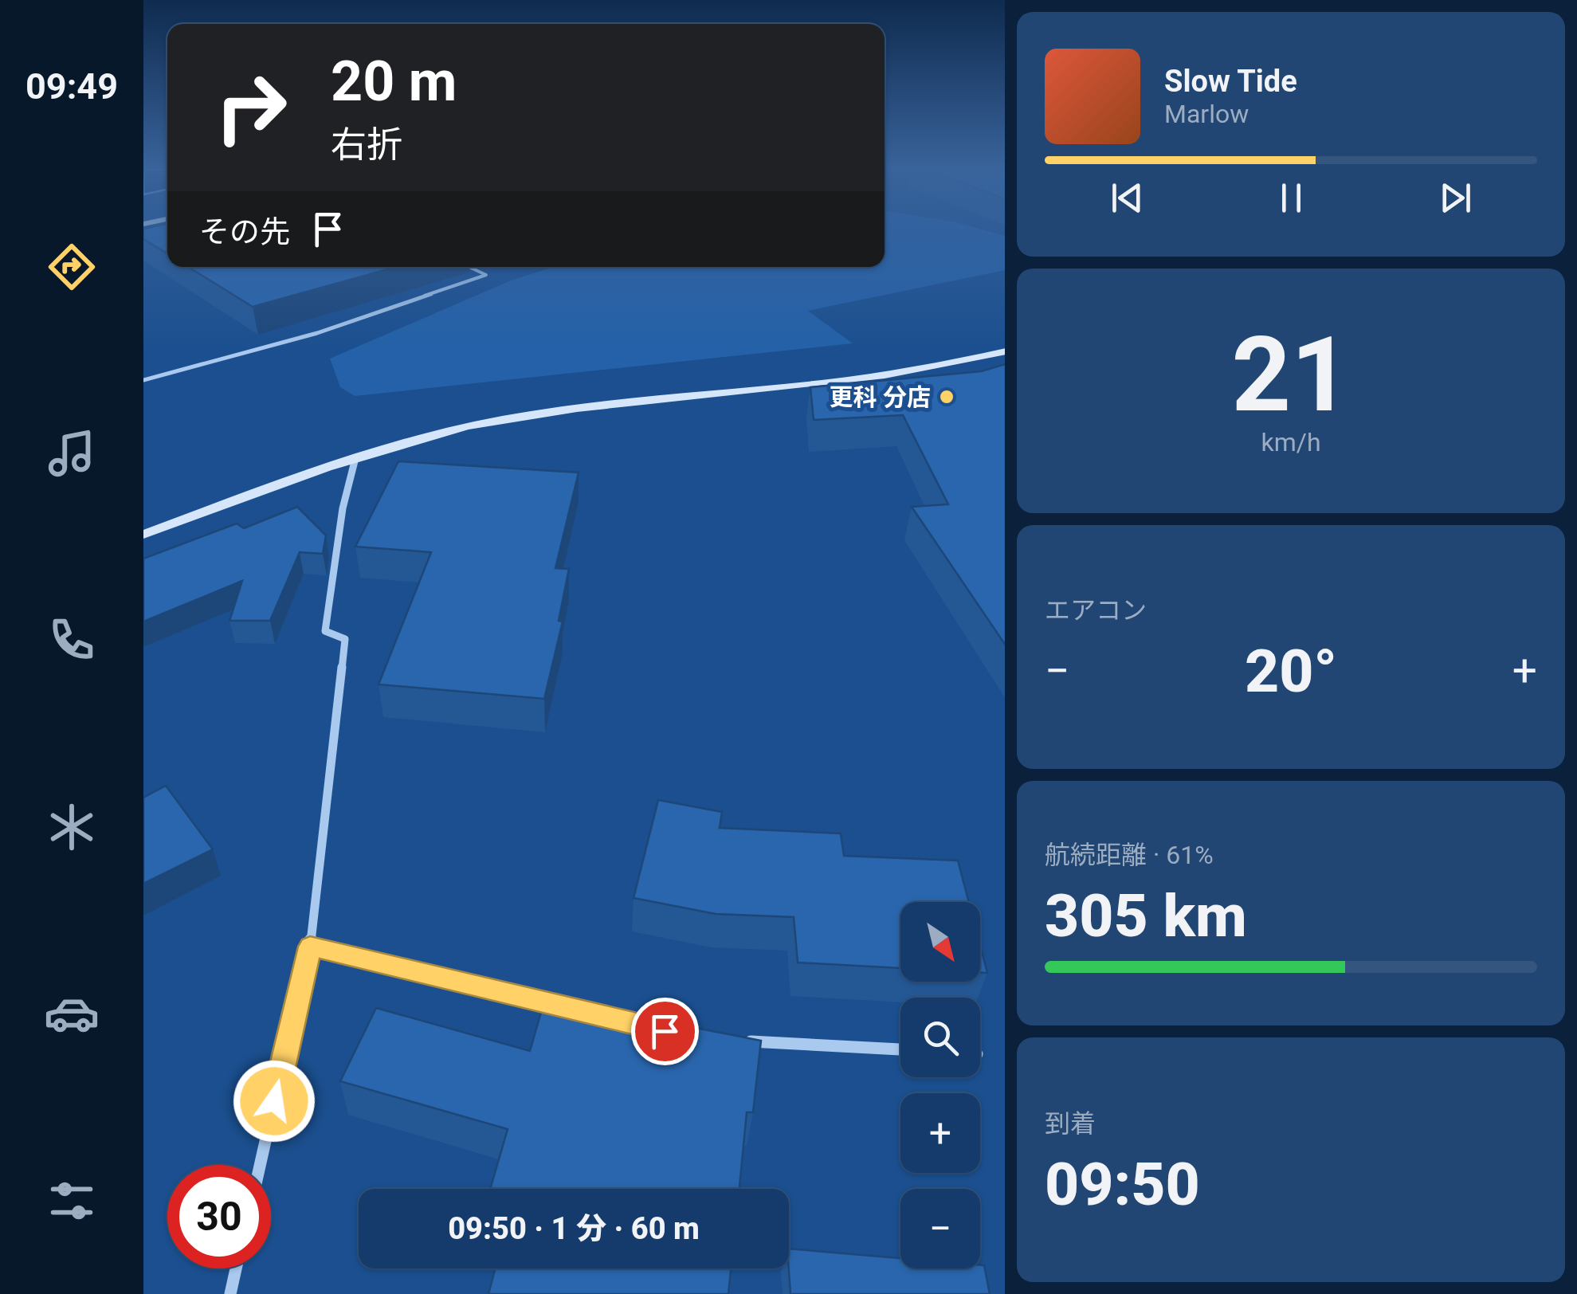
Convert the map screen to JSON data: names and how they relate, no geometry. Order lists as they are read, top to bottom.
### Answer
{
  "places": ["更科 分店"],
  "north": "bottom right",
  "page": {
    "tabs": "09:49",
    "turn": ["20 m", "右折"],
    "song": ["Slow Tide", "Marlow"],
    "then": "その先",
    "tile": [
      ["21", "km/h"],
      "エアコン",
      ["航続距離 · 61%", "305 km"],
      ["到着", "09:50"]
    ],
    "heat": ["−", "20°", "+"],
    "map_buttons": ["+", "−"],
    "limit": "30",
    "trip": "09:50 · 1 分 · 60 m"
  }
}
